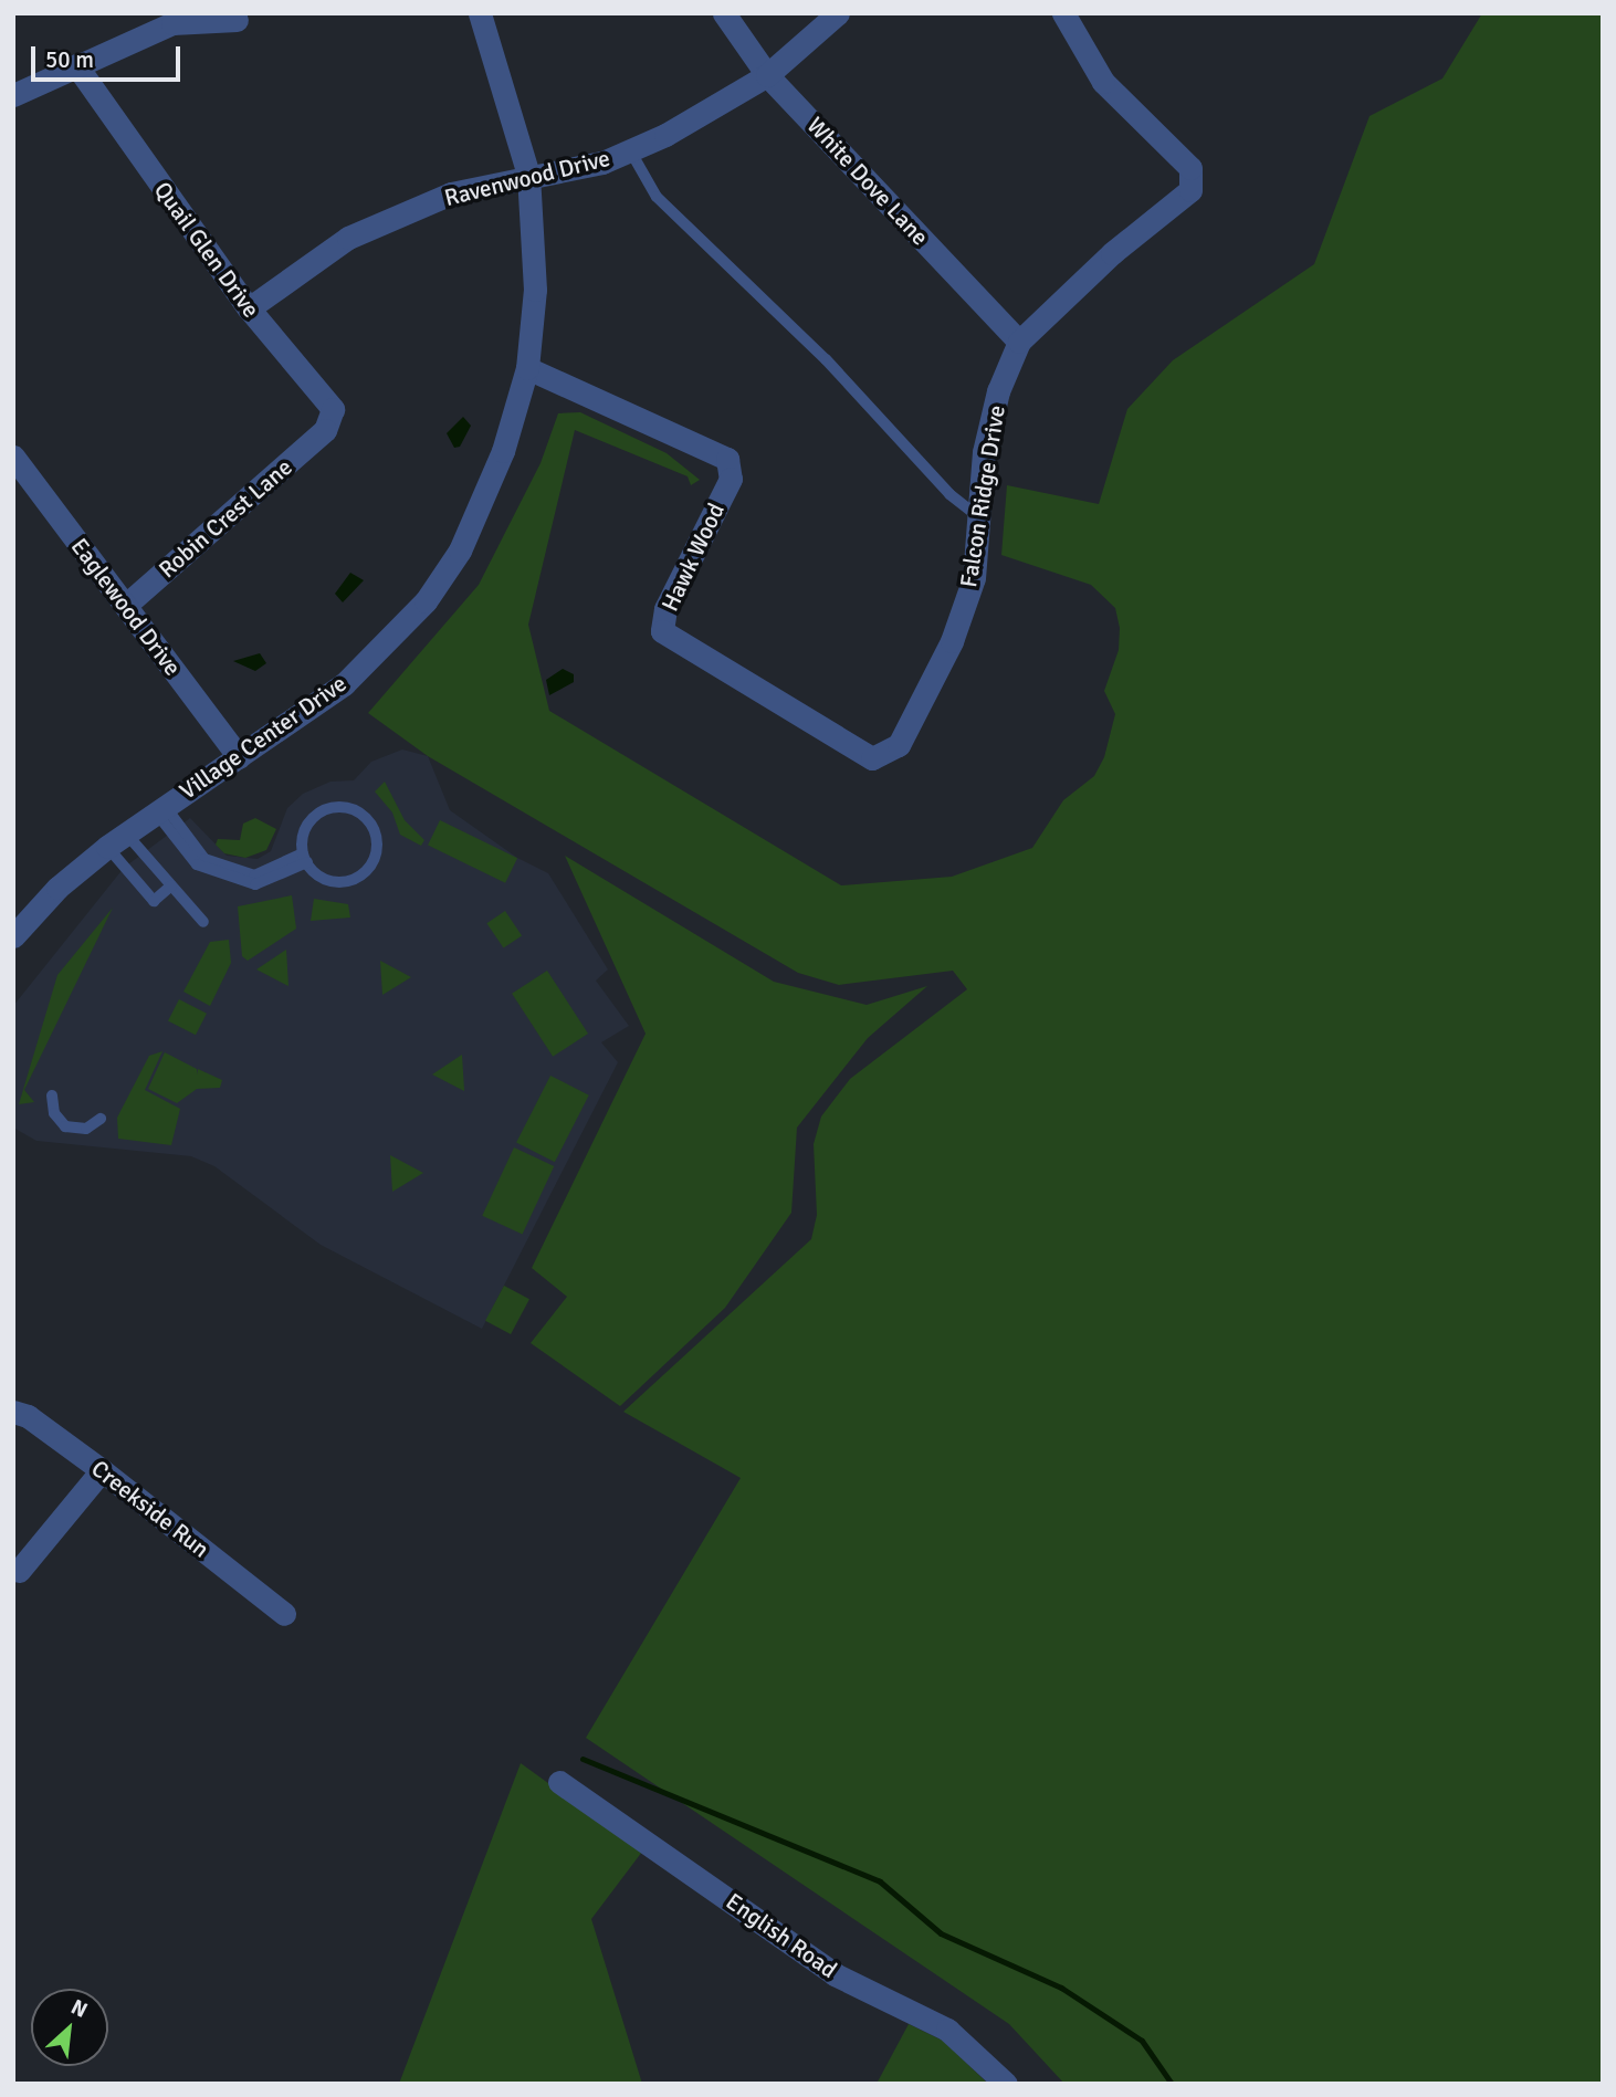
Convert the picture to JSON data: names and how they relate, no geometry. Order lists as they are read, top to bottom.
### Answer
{
  "streets": {
    "street": [
      "Ravenwood Drive",
      "White Dove Lane",
      "Quail Glen Drive",
      "Falcon Ridge Drive",
      "Robin Crest Lane",
      "Hawk Wood",
      "Eaglewood Drive",
      "Village Center Drive",
      "Creekside Run",
      "English Road"
    ]
  },
  "crossings": [
    ["Ravenwood Drive", "White Dove Lane"],
    ["Ravenwood Drive", "Quail Glen Drive"],
    ["Ravenwood Drive", "Village Center Drive"],
    ["White Dove Lane", "Falcon Ridge Drive"],
    ["Quail Glen Drive", "Robin Crest Lane"],
    ["Falcon Ridge Drive", "Hawk Wood"],
    ["Robin Crest Lane", "Eaglewood Drive"],
    ["Hawk Wood", "Village Center Drive"],
    ["Eaglewood Drive", "Village Center Drive"]
  ],
  "scale_bar": "50 m",
  "north": "top right"
}
